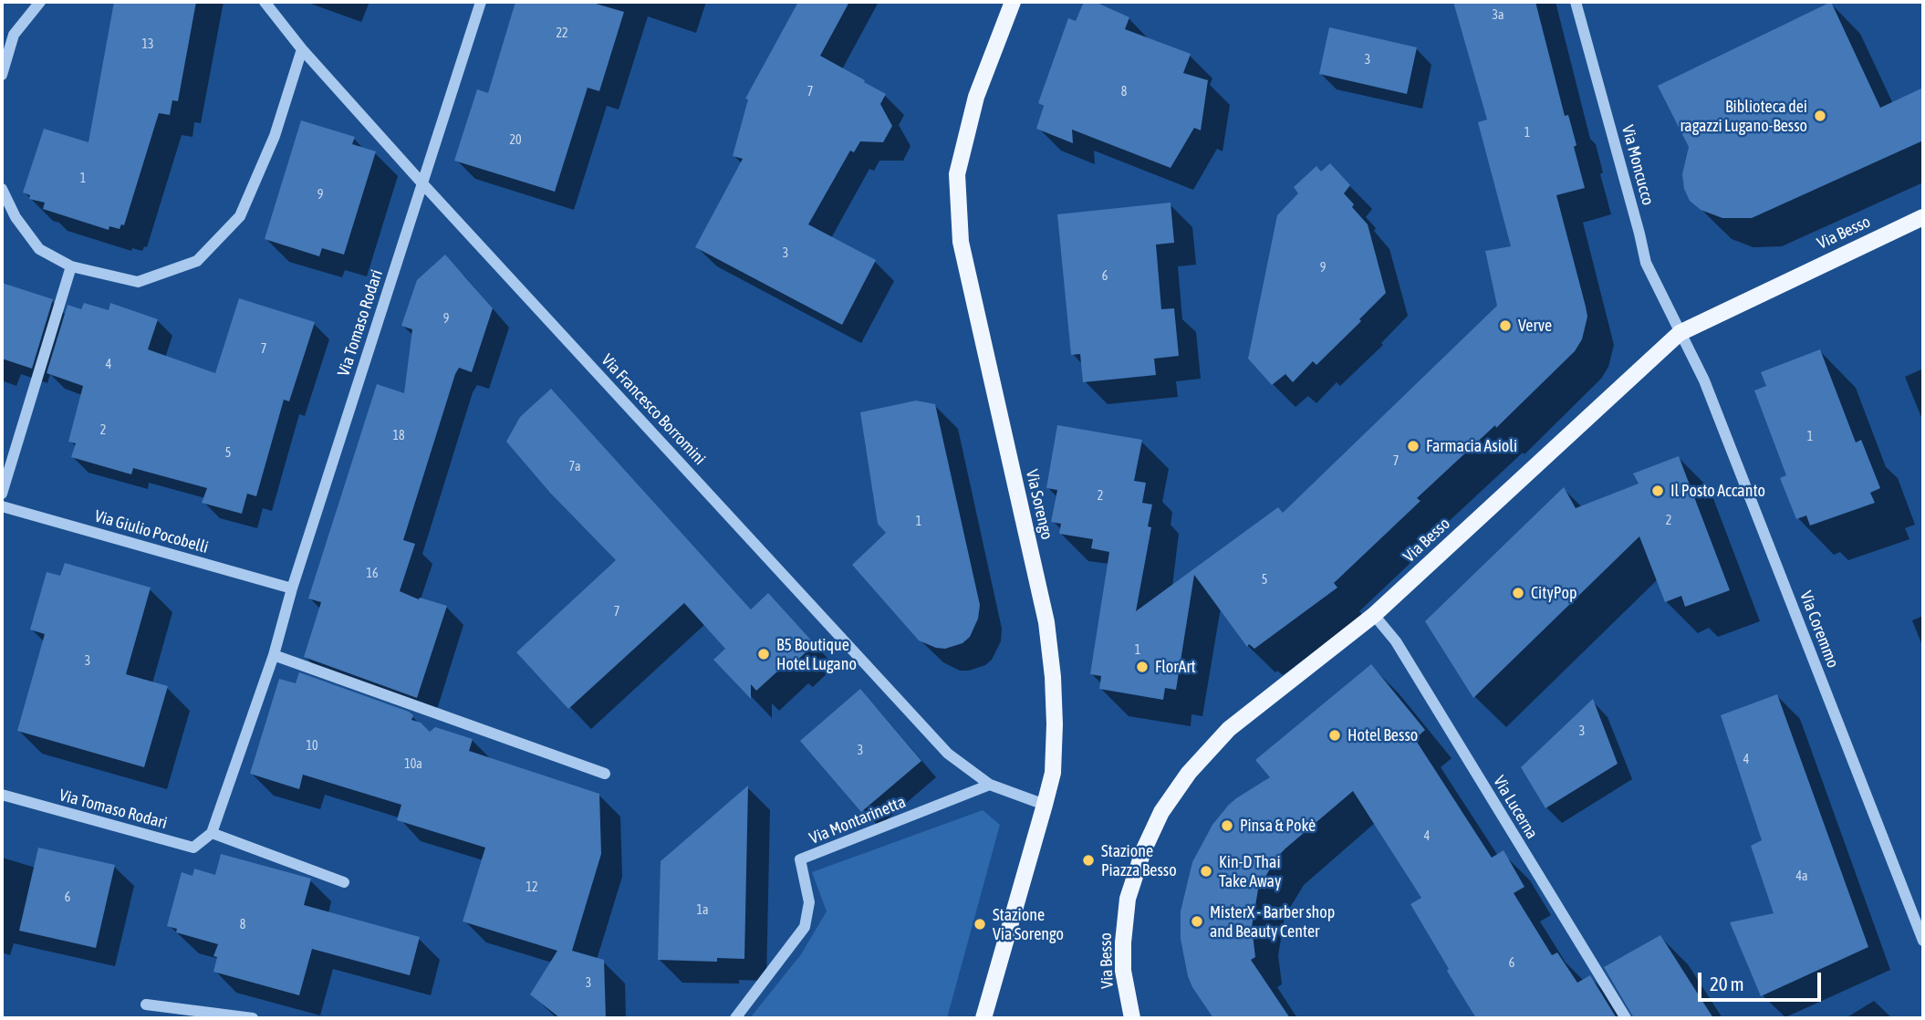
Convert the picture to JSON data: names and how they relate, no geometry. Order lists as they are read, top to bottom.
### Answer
{
  "streets": {
    "main road": ["Via Besso", "Via Sorengo"],
    "street": [
      "Via Moncucco",
      "Via Tomaso Rodari",
      "Via Francesco Borromini",
      "Via Giulio Pocobelli",
      "Via Coremmo",
      "Via Lucerna",
      "Via Montarinetta"
    ]
  },
  "crossings": [
    ["Via Moncucco", "Via Besso"],
    ["Via Moncucco", "Via Coremmo"],
    ["Via Besso", "Via Coremmo"],
    ["Via Besso", "Via Lucerna"],
    ["Via Tomaso Rodari", "Via Francesco Borromini"],
    ["Via Tomaso Rodari", "Via Giulio Pocobelli"],
    ["Via Francesco Borromini", "Via Sorengo"],
    ["Via Francesco Borromini", "Via Montarinetta"]
  ],
  "places": [
    "Biblioteca dei ragazzi Lugano-Besso",
    "Verve",
    "Farmacia Asioli",
    "Il Posto Accanto",
    "CityPop",
    "B5 Boutique Hotel Lugano",
    "FlorArt",
    "Hotel Besso",
    "Pinsa & Pokè",
    "Stazione Piazza Besso",
    "Kin-D Thai Take Away",
    "MisterX - Barber shop and Beauty Center",
    "Stazione Via Sorengo"
  ],
  "house_numbers": [
    "3a",
    "22",
    "13",
    "3",
    "7",
    "8",
    "1",
    "20",
    "1",
    "9",
    "3",
    "9",
    "6",
    "9",
    "7",
    "4",
    "2",
    "18",
    "1",
    "5",
    "7",
    "7a",
    "2",
    "2",
    "1",
    "16",
    "5",
    "7",
    "1",
    "3",
    "3",
    "10",
    "3",
    "4",
    "10a",
    "4",
    "4a",
    "12",
    "6",
    "1a",
    "8",
    "6",
    "3"
  ],
  "scale_bar": "20 m"
}
